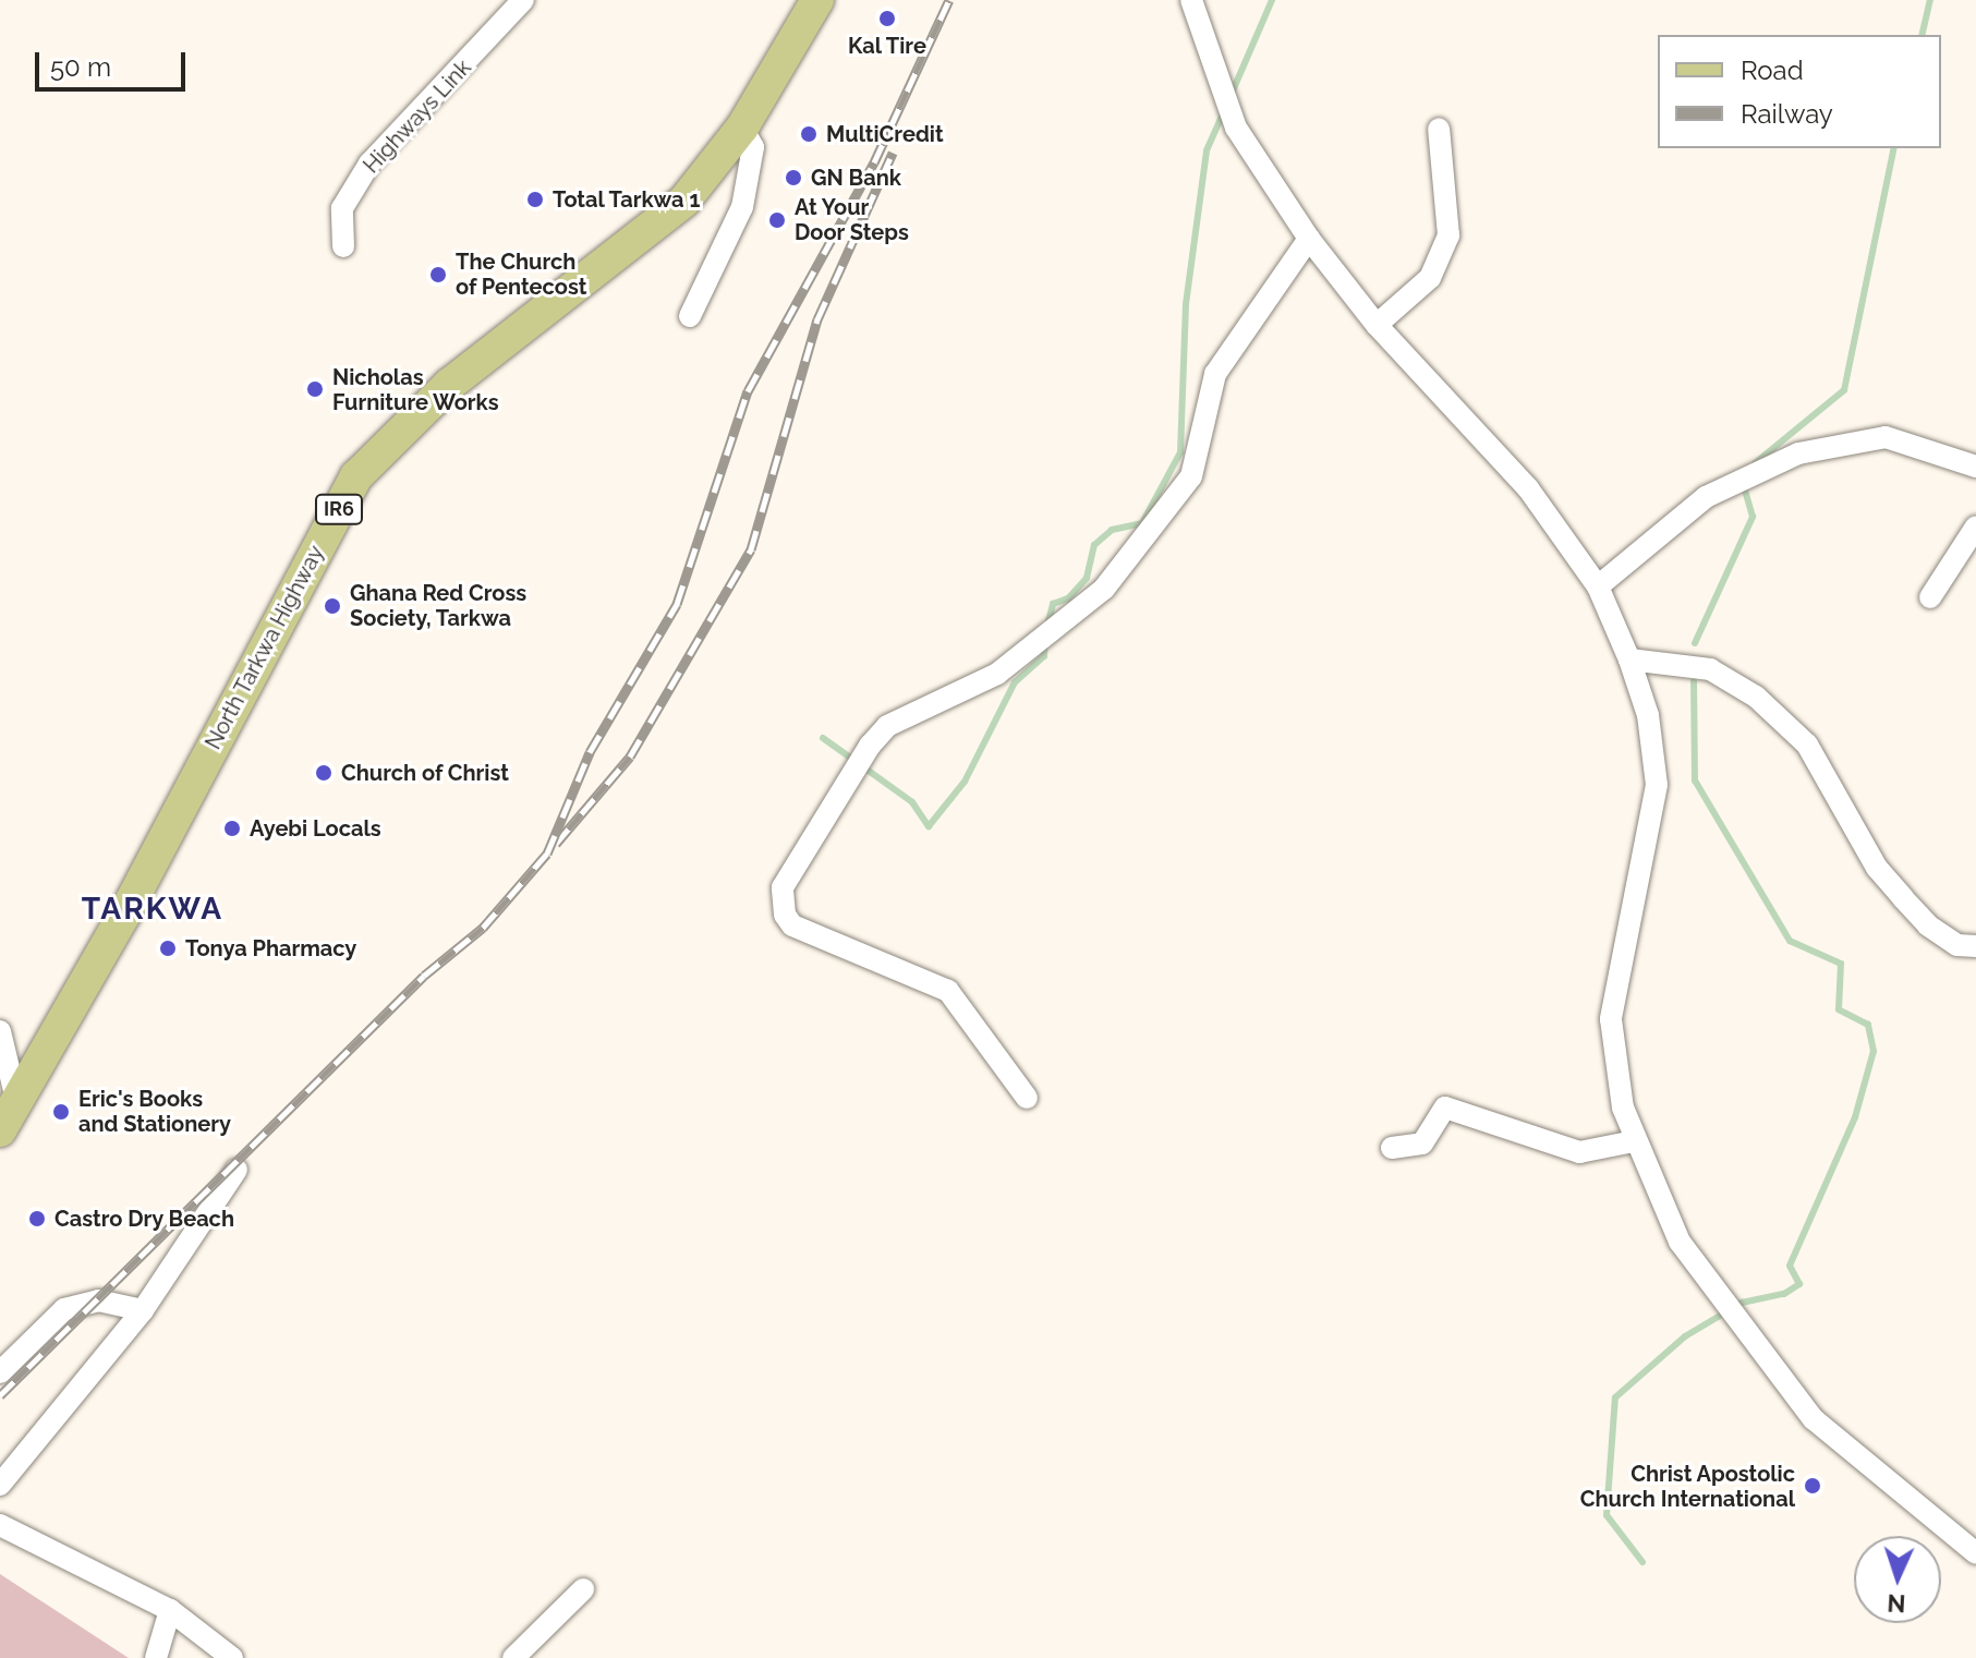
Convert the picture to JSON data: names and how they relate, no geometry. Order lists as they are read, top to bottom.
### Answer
{
  "streets": {
    "main road": ["IR6", "North Tarkwa Highway"],
    "street": ["Highways Link"]
  },
  "districts": ["TARKWA"],
  "places": [
    "Kal Tire",
    "MultiCredit",
    "GN Bank",
    "Total Tarkwa 1",
    "At Your Door Steps",
    "The Church of Pentecost",
    "Nicholas Furniture Works",
    "Ghana Red Cross Society, Tarkwa",
    "Church of Christ",
    "Ayebi Locals",
    "Tonya Pharmacy",
    "Eric's Books and Stationery",
    "Castro Dry Beach",
    "Christ Apostolic Church International"
  ],
  "legend": ["Road", "Railway"],
  "scale_bar": "50 m",
  "north": "bottom"
}
